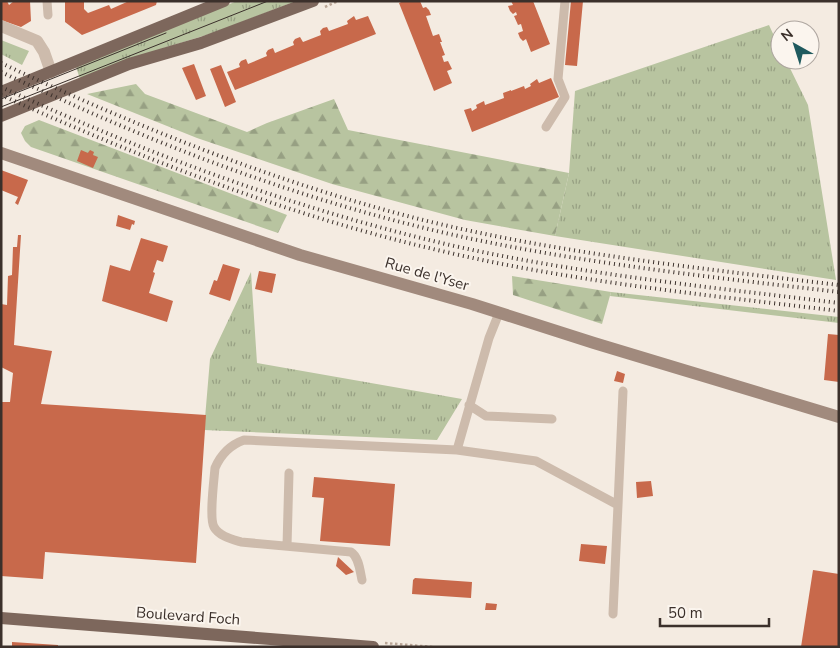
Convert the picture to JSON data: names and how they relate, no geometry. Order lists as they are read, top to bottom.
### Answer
{
  "streets": {
    "main road": ["Boulevard Foch"],
    "street": ["Rue de l'Yser"]
  },
  "scale_bar": "50 m",
  "north": "top left"
}
